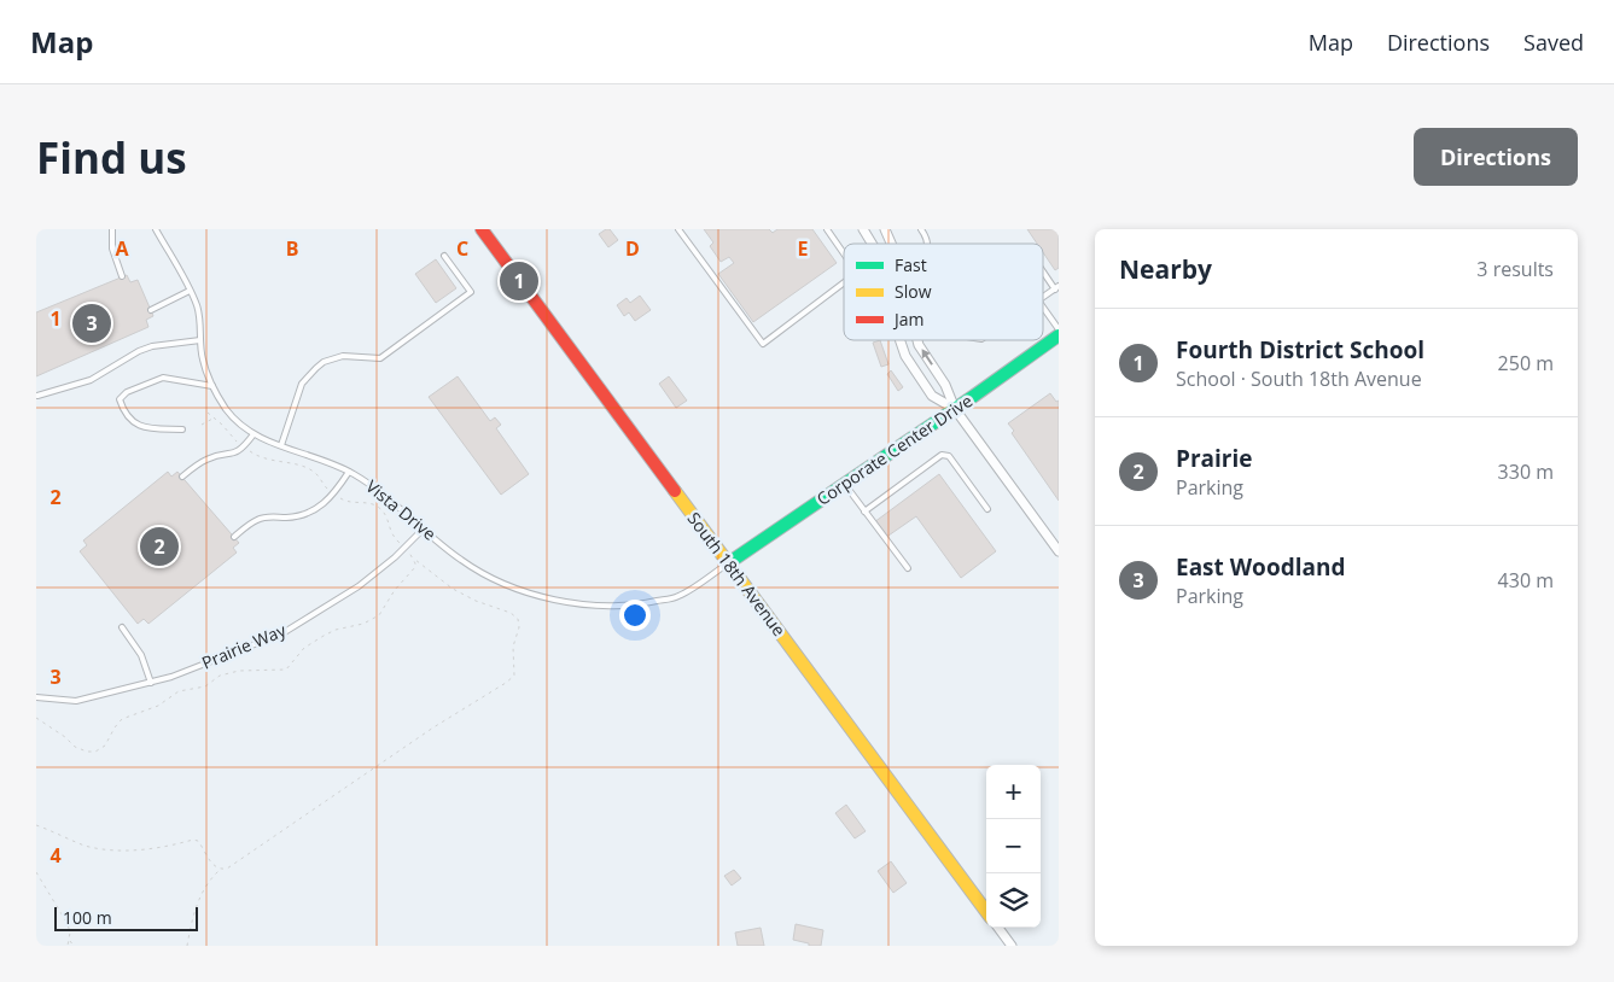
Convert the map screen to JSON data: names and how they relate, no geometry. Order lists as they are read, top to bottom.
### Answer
{
  "streets": {
    "street": ["Corporate Center Drive", "South 18th Avenue"],
    "lane": ["Vista Drive", "Prairie Way"]
  },
  "crossings": [
    ["Corporate Center Drive", "Vista Drive"],
    ["Corporate Center Drive", "South 18th Avenue"],
    ["Vista Drive", "South 18th Avenue"],
    ["Vista Drive", "Prairie Way"]
  ],
  "legend": ["Fast", "Slow", "Jam"],
  "scale_bar": "100 m",
  "page": {
    "header": "Map",
    "nav": ["Map", "Directions", "Saved"],
    "buttons": "Directions",
    "title": "Find us",
    "heading": ["Nearby", "3 results"],
    "pins": ["1", "3", "2"],
    "list": [
      {
        "mark": "1",
        "name": "Fourth District School",
        "note": "School · South 18th Avenue",
        "value": "250 m"
      },
      {
        "mark": "2",
        "name": "Prairie",
        "note": "Parking",
        "value": "330 m"
      },
      {
        "mark": "3",
        "name": "East Woodland",
        "note": "Parking",
        "value": "430 m"
      }
    ],
    "map_buttons": ["+", "−"],
    "scale": "100 m"
  },
  "grid": {
    "columns": [
      "A",
      "B",
      "C",
      "D",
      "E"
    ],
    "rows": [
      "1",
      "2",
      "3",
      "4"
    ]
  }
}
